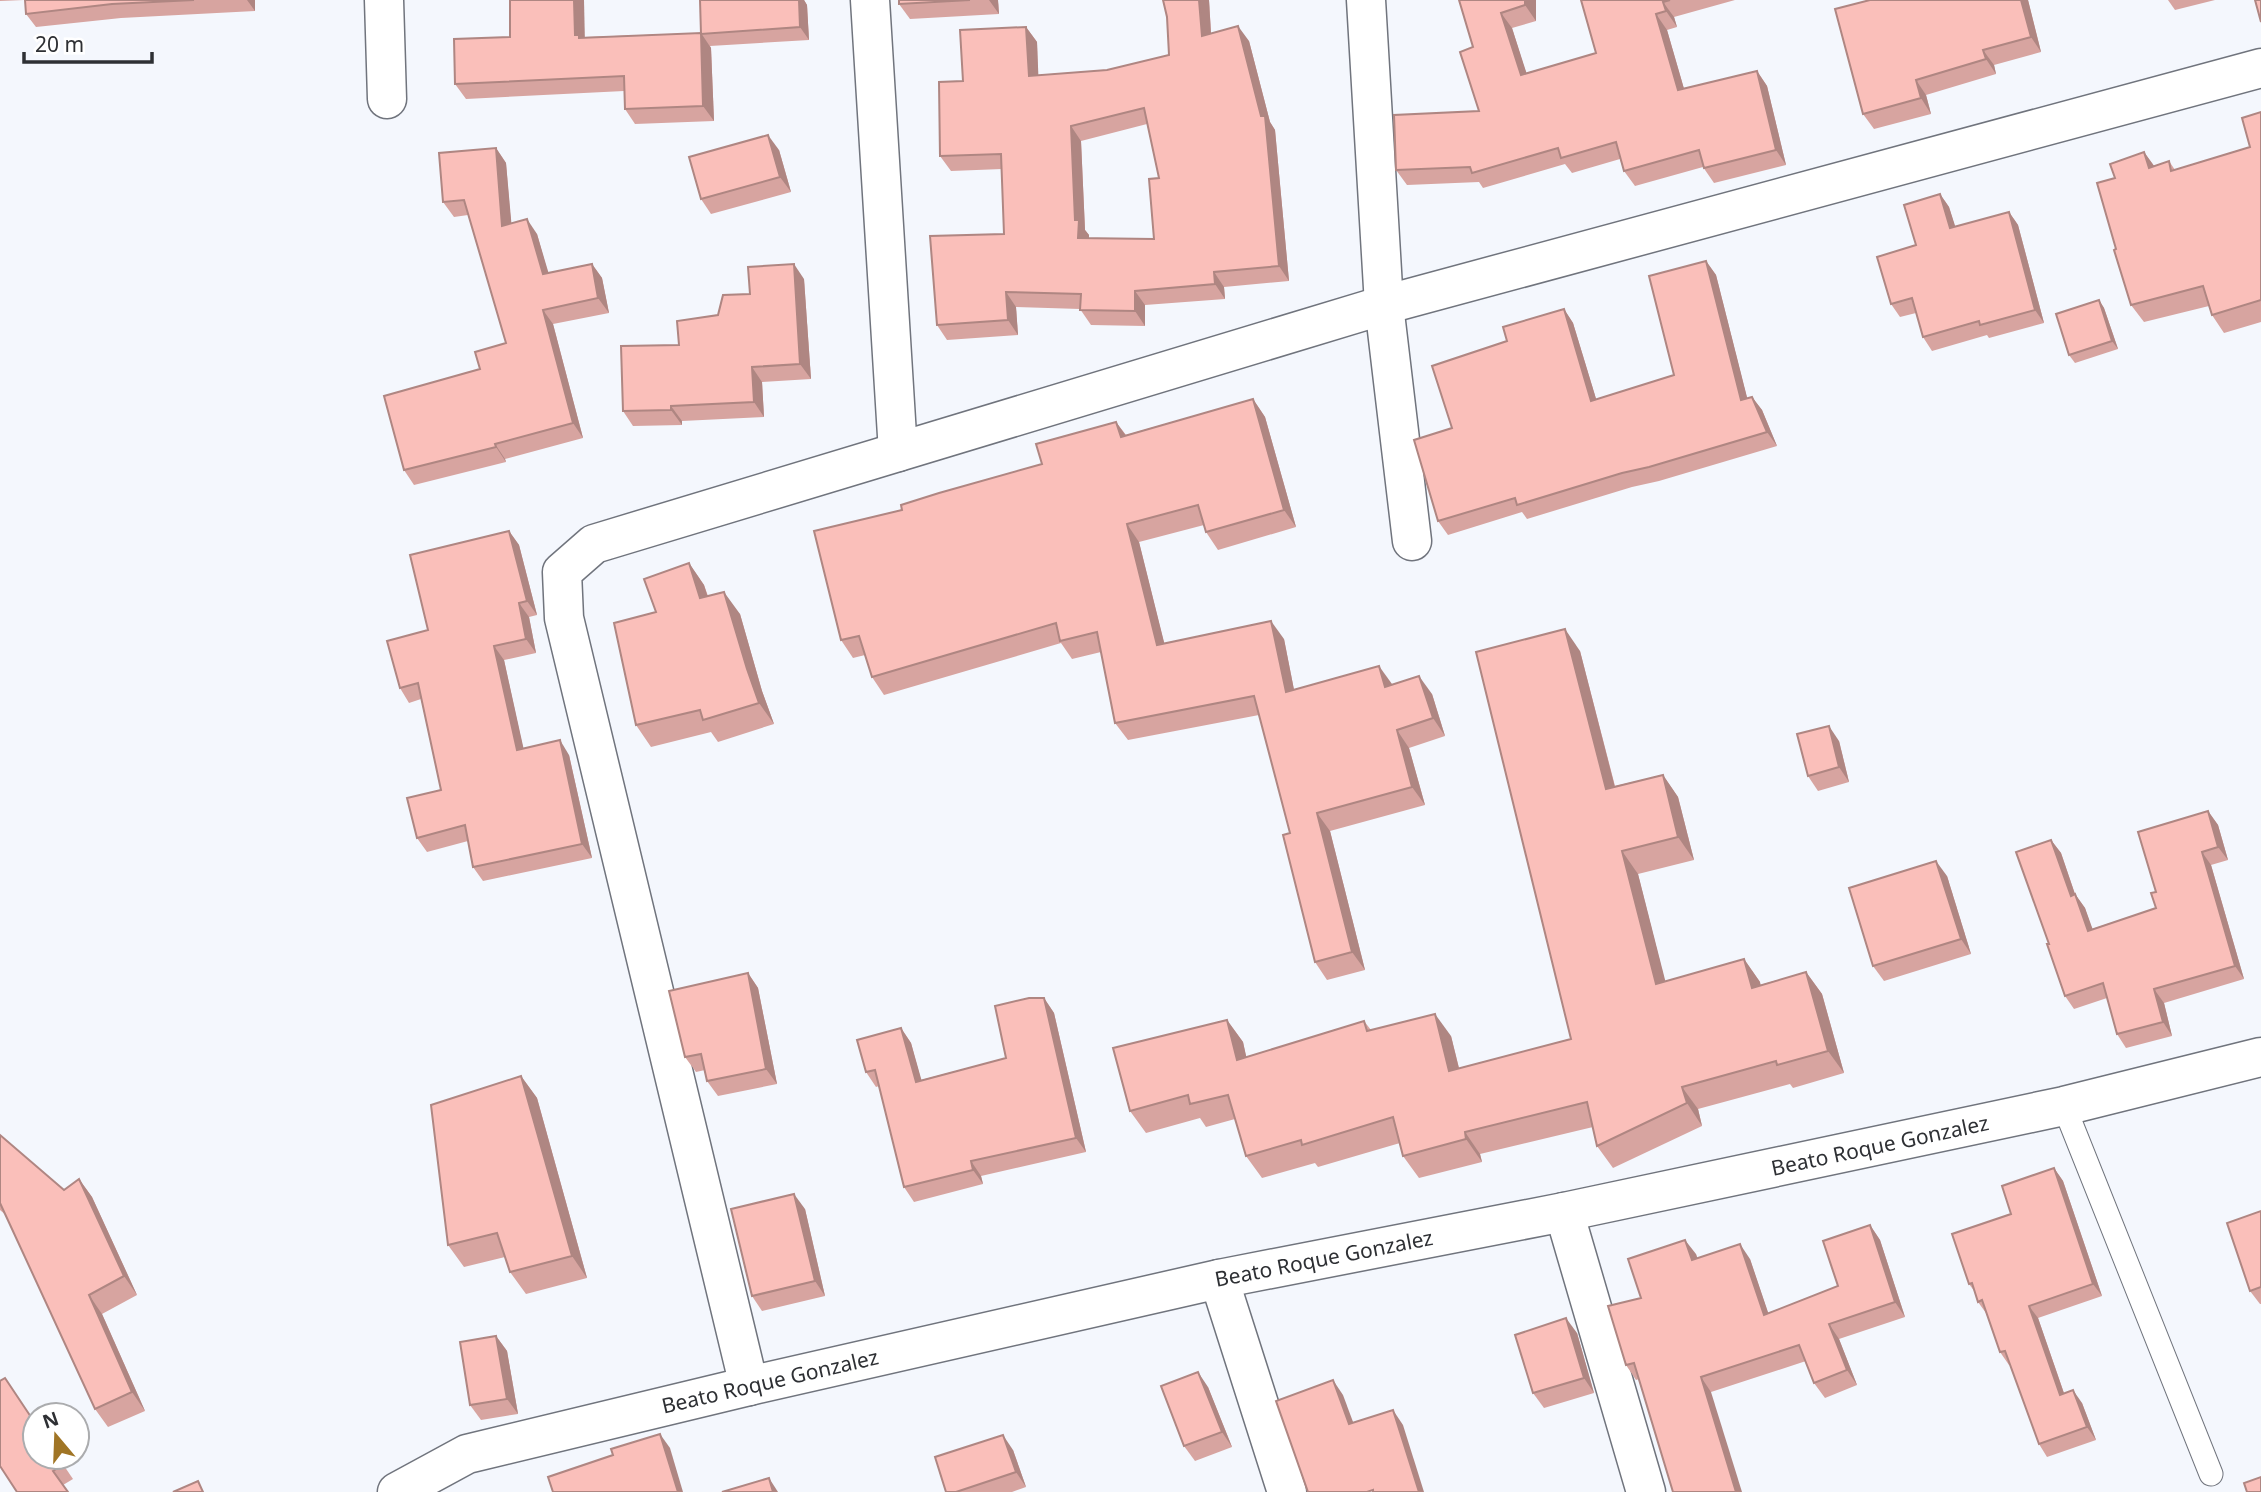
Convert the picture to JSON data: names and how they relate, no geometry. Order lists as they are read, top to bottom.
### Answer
{
  "streets": {
    "street": ["Beato Roque Gonzalez"]
  },
  "scale_bar": "20 m",
  "north": "top"
}
